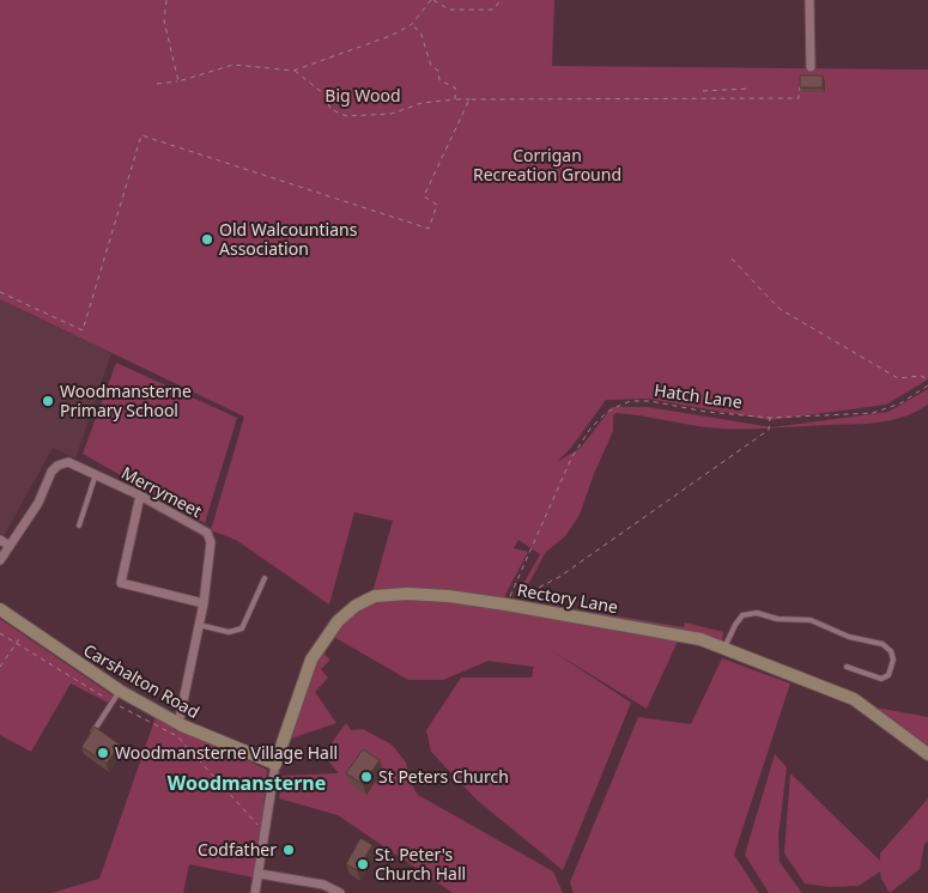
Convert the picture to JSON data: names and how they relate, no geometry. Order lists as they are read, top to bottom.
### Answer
{
  "streets": {
    "main road": ["Rectory Lane", "Carshalton Road"],
    "street": ["Merrymeet"],
    "path": ["Hatch Lane"]
  },
  "crossings": [
    ["Hatch Lane", "Rectory Lane"],
    ["Merrymeet", "Carshalton Road"],
    ["Rectory Lane", "Carshalton Road"]
  ],
  "districts": ["Woodmansterne"],
  "parks": ["Big Wood", "Corrigan Recreation Ground"],
  "places": [
    "Old Walcountians Association",
    "Woodmansterne Primary School",
    "Woodmansterne Village Hall",
    "St Peters Church",
    "Codfather",
    "St. Peter's Church Hall"
  ]
}
